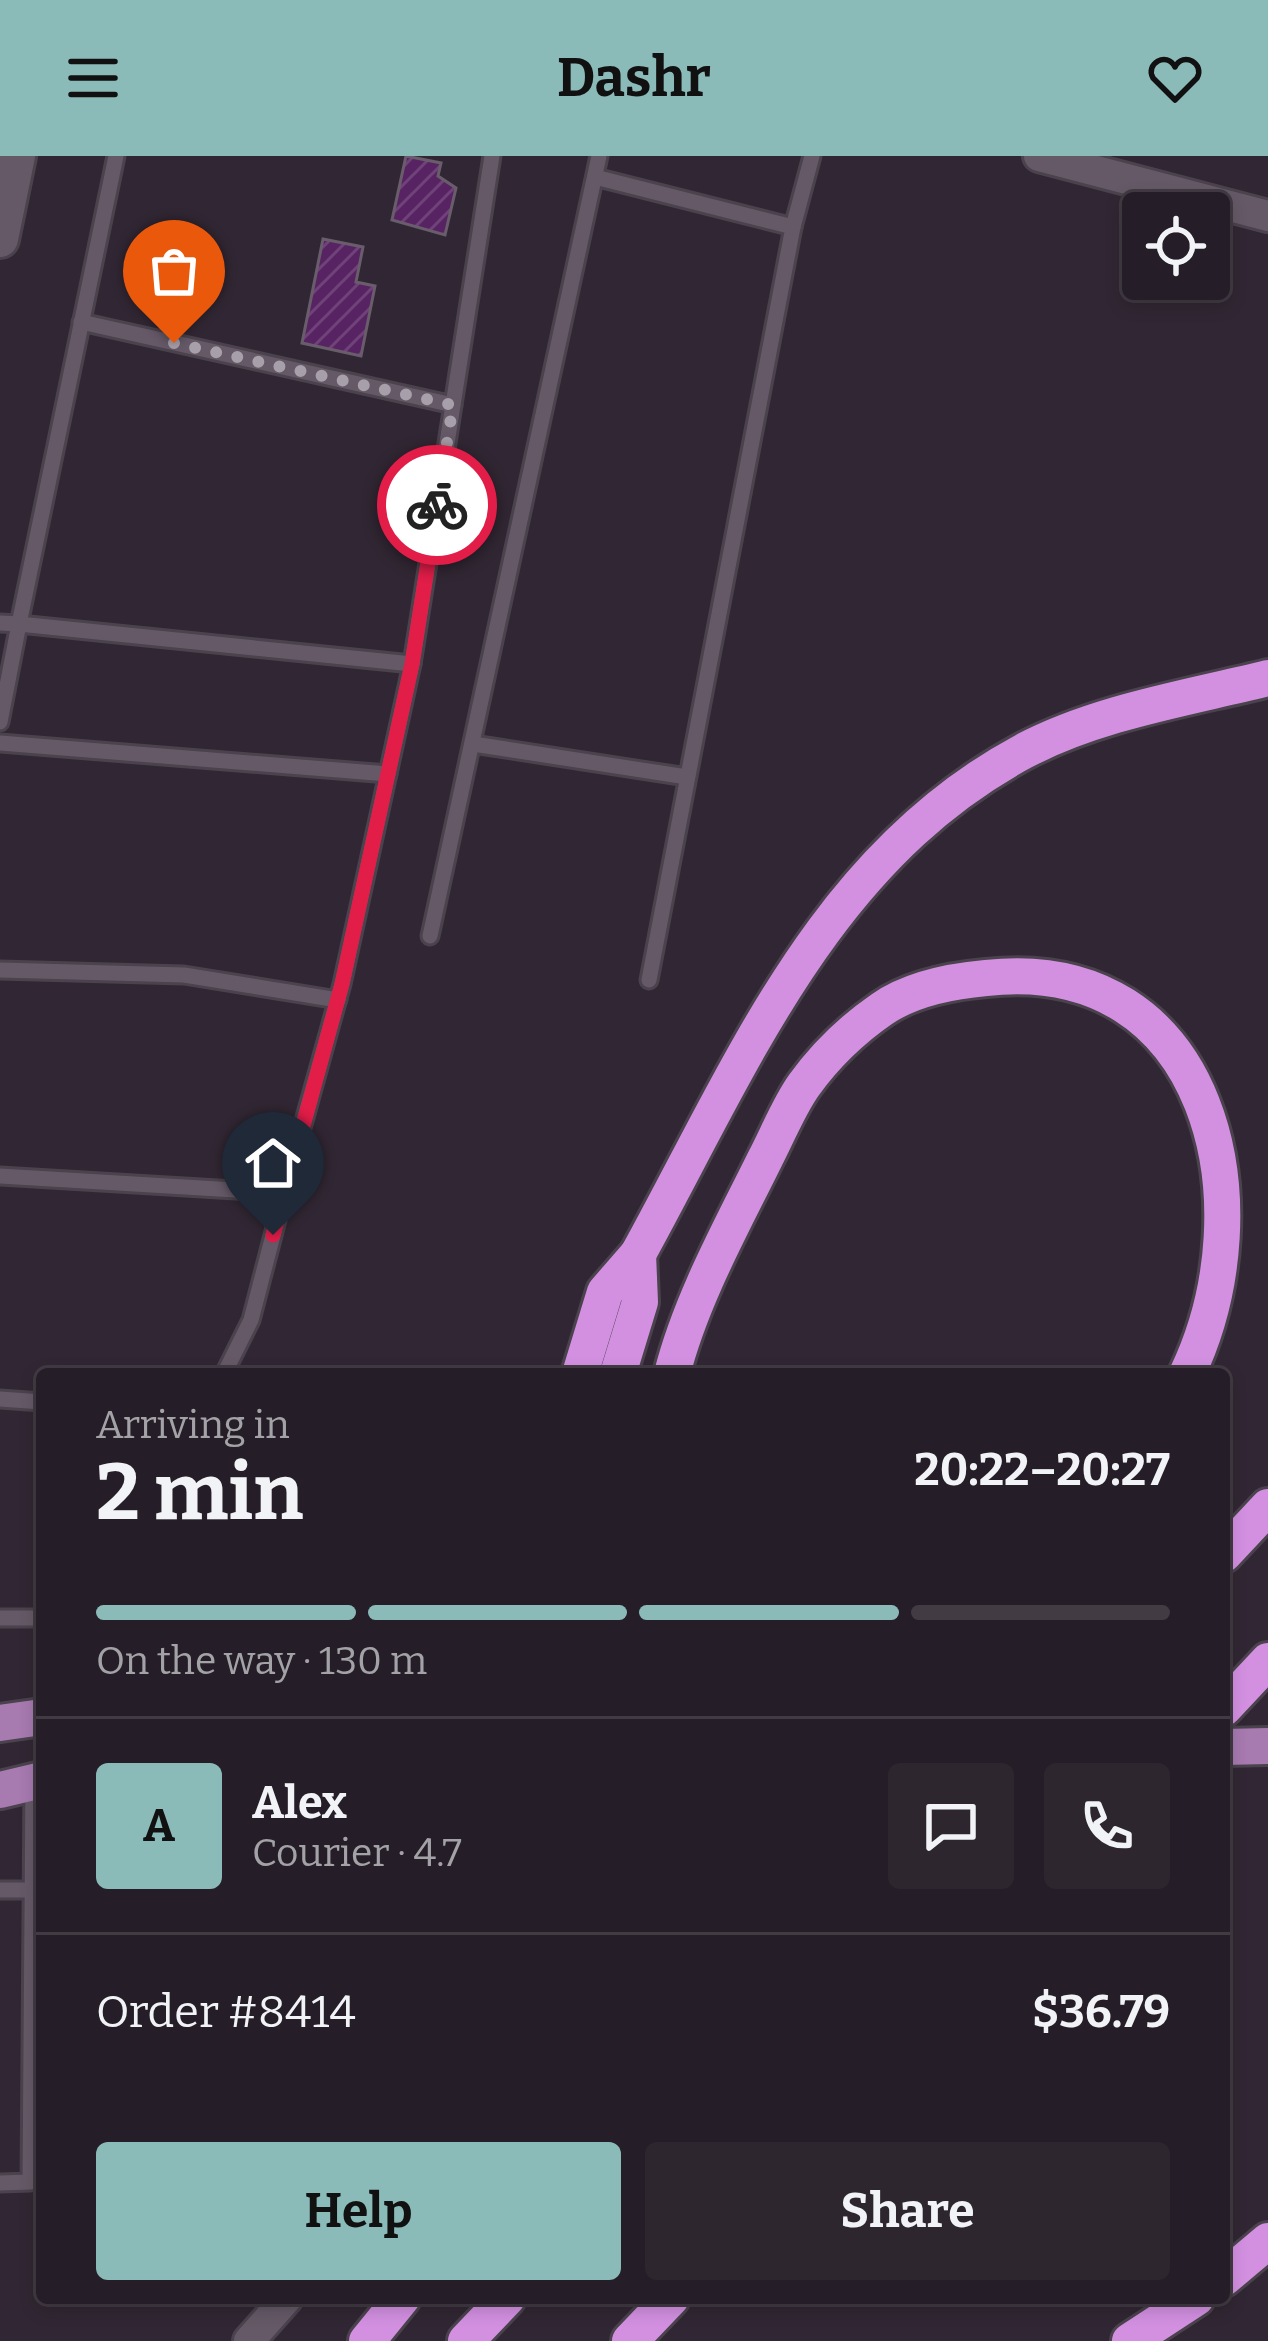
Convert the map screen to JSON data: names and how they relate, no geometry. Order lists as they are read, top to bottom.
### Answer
{
  "page": {
    "header": "Dashr",
    "heading": ["2 min", "Arriving in", "20:22–20:27"],
    "panel": [
      "Alex",
      "Courier · 4.7",
      "Order #8414",
      "$36.79"
    ],
    "bar": "On the way · 130 m",
    "round": "A",
    "buttons": ["Help", "Share"]
  }
}
